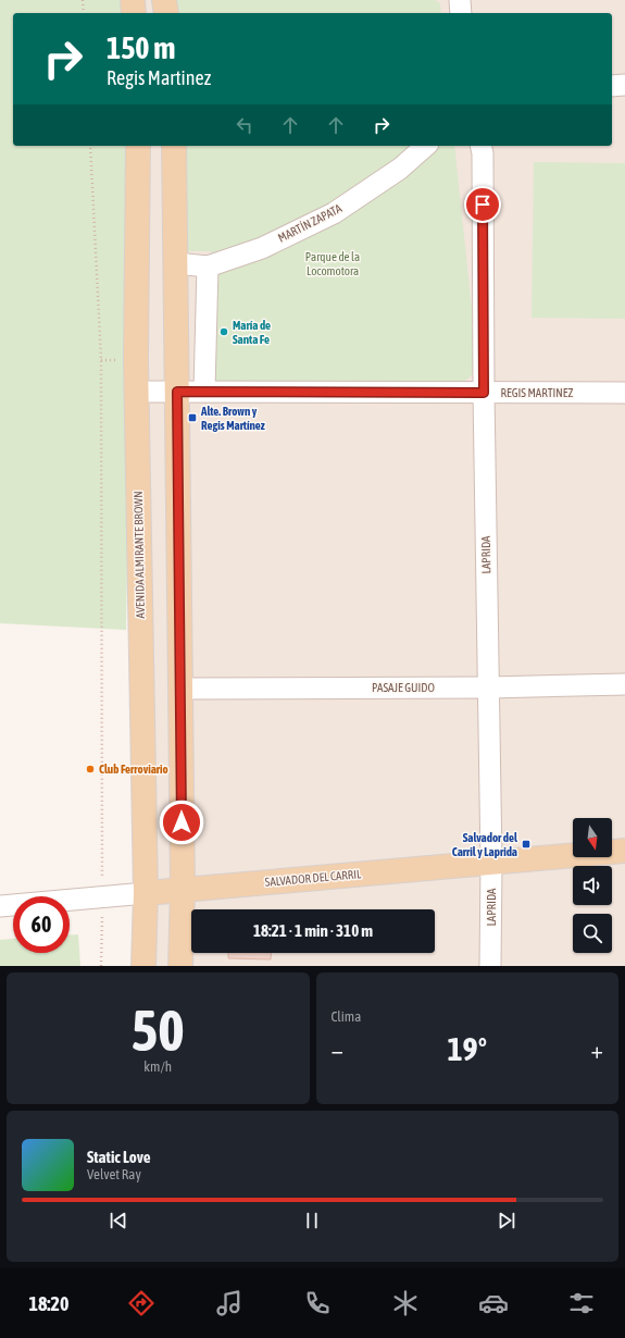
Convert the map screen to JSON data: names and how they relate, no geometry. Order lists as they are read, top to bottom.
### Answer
{
  "streets": {
    "main road": ["AVENIDA ALMIRANTE BROWN", "SALVADOR DEL CARRIL"],
    "street": [
      "MARTÍN ZAPATA",
      "REGIS MARTINEZ",
      "LAPRIDA",
      "PASAJE GUIDO"
    ]
  },
  "crossings": [
    ["REGIS MARTINEZ", "AVENIDA ALMIRANTE BROWN"],
    ["REGIS MARTINEZ", "LAPRIDA"],
    ["AVENIDA ALMIRANTE BROWN", "SALVADOR DEL CARRIL"],
    ["LAPRIDA", "PASAJE GUIDO"],
    ["LAPRIDA", "SALVADOR DEL CARRIL"]
  ],
  "parks": ["Parque de la Locomotora"],
  "places": {
    "other": ["María de Santa Fe", "Club Ferroviario"],
    "transit": ["Alte. Brown y Regis Martínez", "Salvador del Carril y Laprida"]
  },
  "north": "bottom",
  "page": {
    "turn": ["150 m", "Regis Martinez"],
    "limit": "60",
    "trip": "18:21 · 1 min · 310 m",
    "tile": [
      ["50", "km/h"],
      "Clima"
    ],
    "heat": ["−", "19°", "+"],
    "song": ["Static Love", "Velvet Ray"],
    "tabs": "18:20"
  }
}
